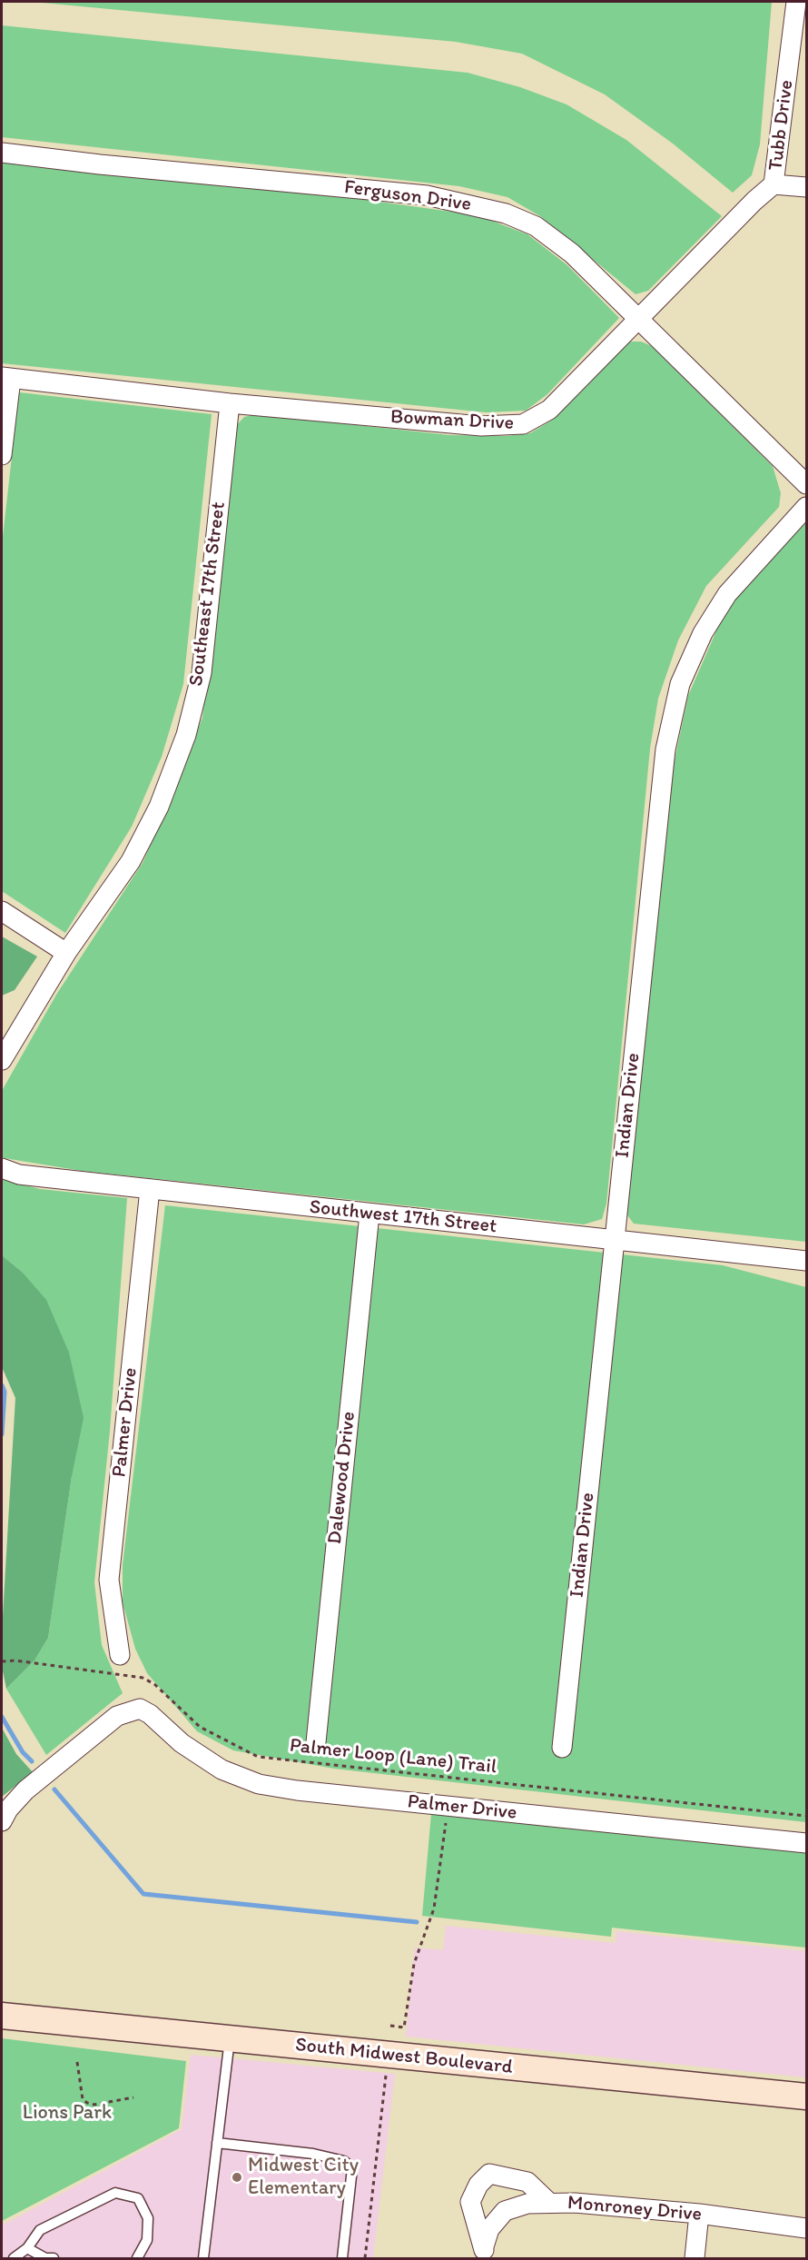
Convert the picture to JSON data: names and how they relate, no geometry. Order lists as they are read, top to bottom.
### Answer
{
  "streets": {
    "main road": ["South Midwest Boulevard"],
    "street": [
      "Tubb Drive",
      "Ferguson Drive",
      "Bowman Drive",
      "Southeast 17th Street",
      "Indian Drive",
      "Southwest 17th Street",
      "Palmer Drive",
      "Dalewood Drive",
      "Monroney Drive"
    ],
    "path": ["Palmer Loop (Lane) Trail"]
  },
  "crossings": [
    ["Tubb Drive", "Bowman Drive"],
    ["Ferguson Drive", "Bowman Drive"],
    ["Bowman Drive", "Southeast 17th Street"],
    ["Indian Drive", "Southwest 17th Street"],
    ["Southwest 17th Street", "Palmer Drive"],
    ["Southwest 17th Street", "Dalewood Drive"]
  ],
  "parks": ["Lions Park"],
  "places": ["Midwest City Elementary"]
}
